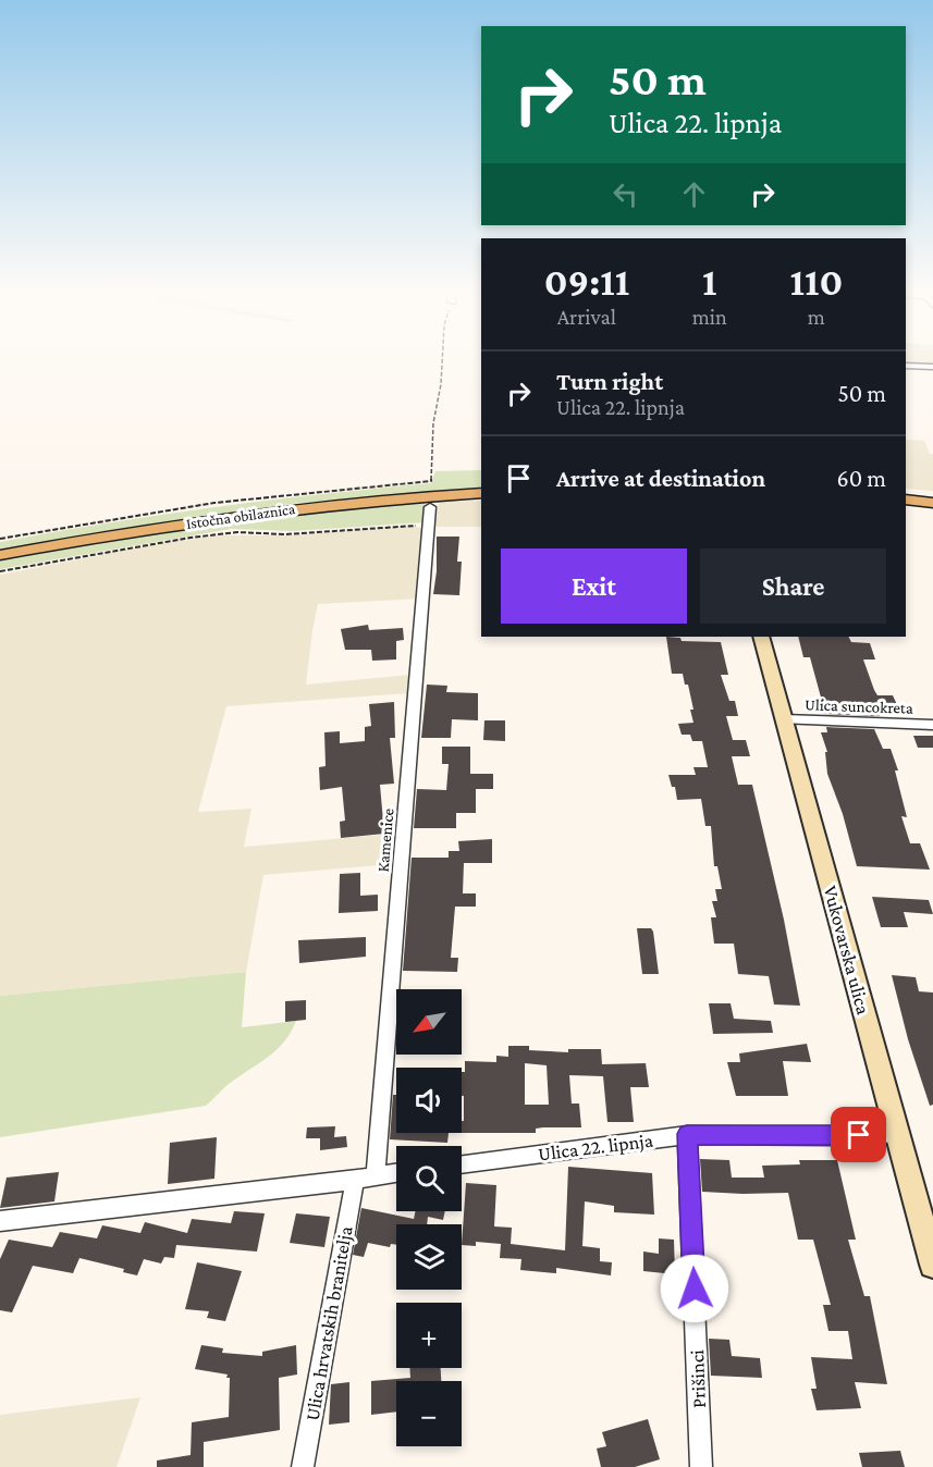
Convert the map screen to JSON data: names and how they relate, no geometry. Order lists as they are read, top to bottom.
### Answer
{
  "streets": {
    "main road": ["Istočna obilaznica", "Vukovarska ulica"],
    "street": [
      "Ulica suncokreta",
      "Kamenice",
      "Ulica 22. lipnja",
      "Ulica hrvatskih branitelja",
      "Prišinci"
    ]
  },
  "crossings": [
    ["Ulica suncokreta", "Vukovarska ulica"],
    ["Vukovarska ulica", "Ulica 22. lipnja"],
    ["Ulica 22. lipnja", "Prišinci"]
  ],
  "north": "bottom left",
  "page": {
    "turn": ["50 m", "Ulica 22. lipnja"],
    "eta": [
      "09:11",
      "Arrival",
      "1",
      "min",
      "110",
      "m"
    ],
    "list": [
      {
        "name": "Turn right",
        "note": "Ulica 22. lipnja",
        "value": "50 m"
      },
      {
        "name": "Arrive at destination",
        "value": "60 m"
      }
    ],
    "buttons": ["Exit", "Share"],
    "map_buttons": ["+", "−"]
  }
}
